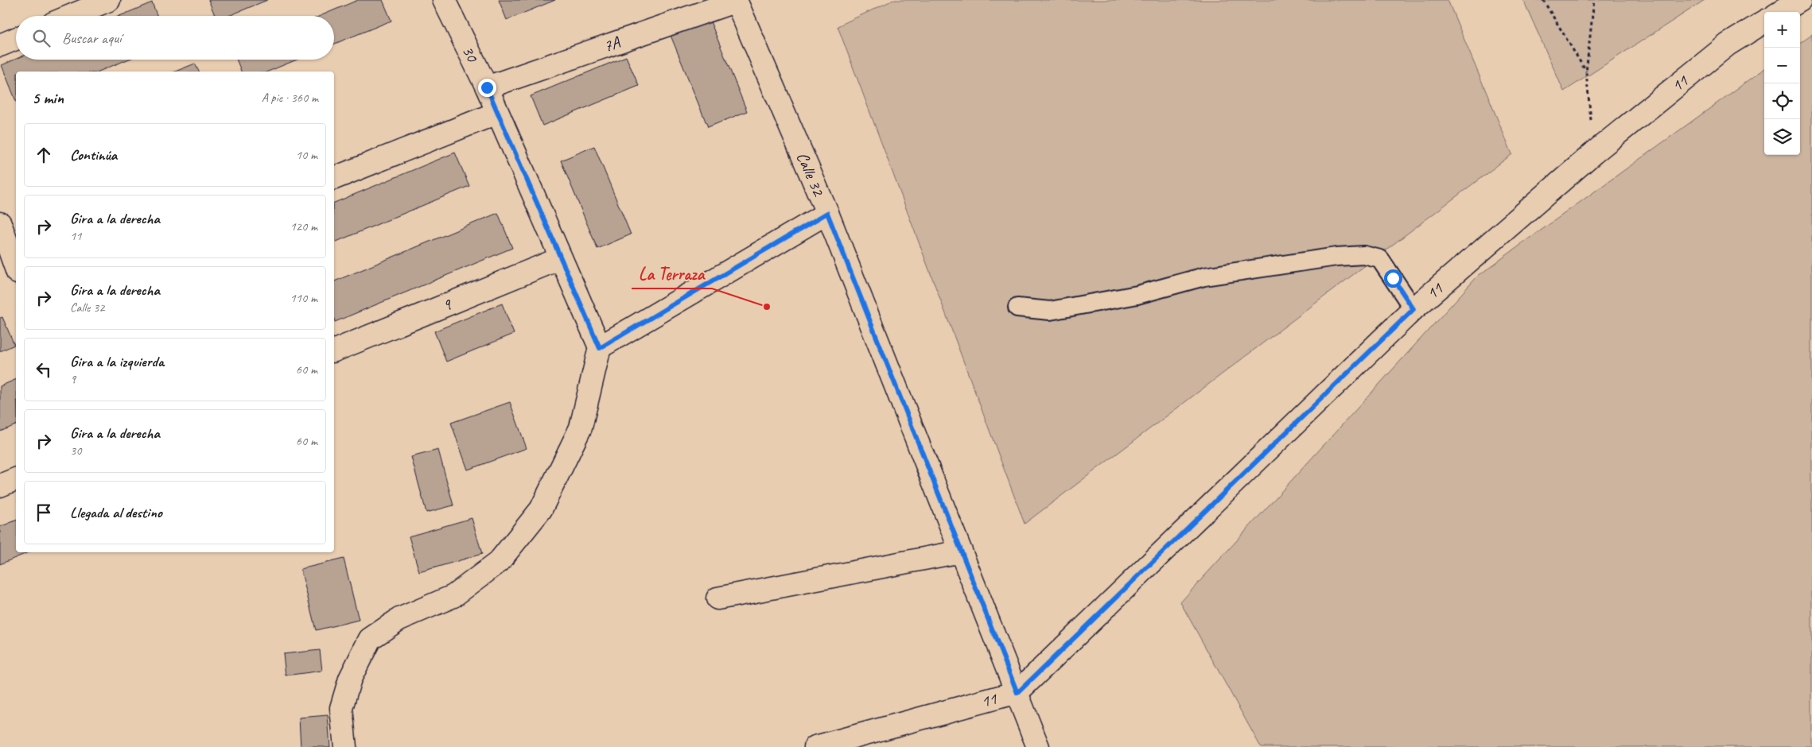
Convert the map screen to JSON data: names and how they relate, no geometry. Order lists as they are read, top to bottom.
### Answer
{
  "streets": {
    "street": [
      "7A",
      "30",
      "11",
      "Calle 32",
      "9"
    ]
  },
  "crossings": [
    ["7A", "30"],
    ["7A", "Calle 32"],
    ["30", "9"],
    ["11", "Calle 32"]
  ],
  "places": ["La Terraza"],
  "page": {
    "map_buttons": ["+", "−"],
    "search": "Buscar aquí",
    "heading": ["5 min", "A pie · 360 m"],
    "list": [
      ["Continúa", "10 m"],
      ["Gira a la derecha", "11", "120 m"],
      ["Gira a la derecha", "Calle 32", "110 m"],
      ["Gira a la izquierda", "9", "60 m"],
      ["Gira a la derecha", "30", "60 m"],
      "Llegada al destino"
    ]
  }
}
